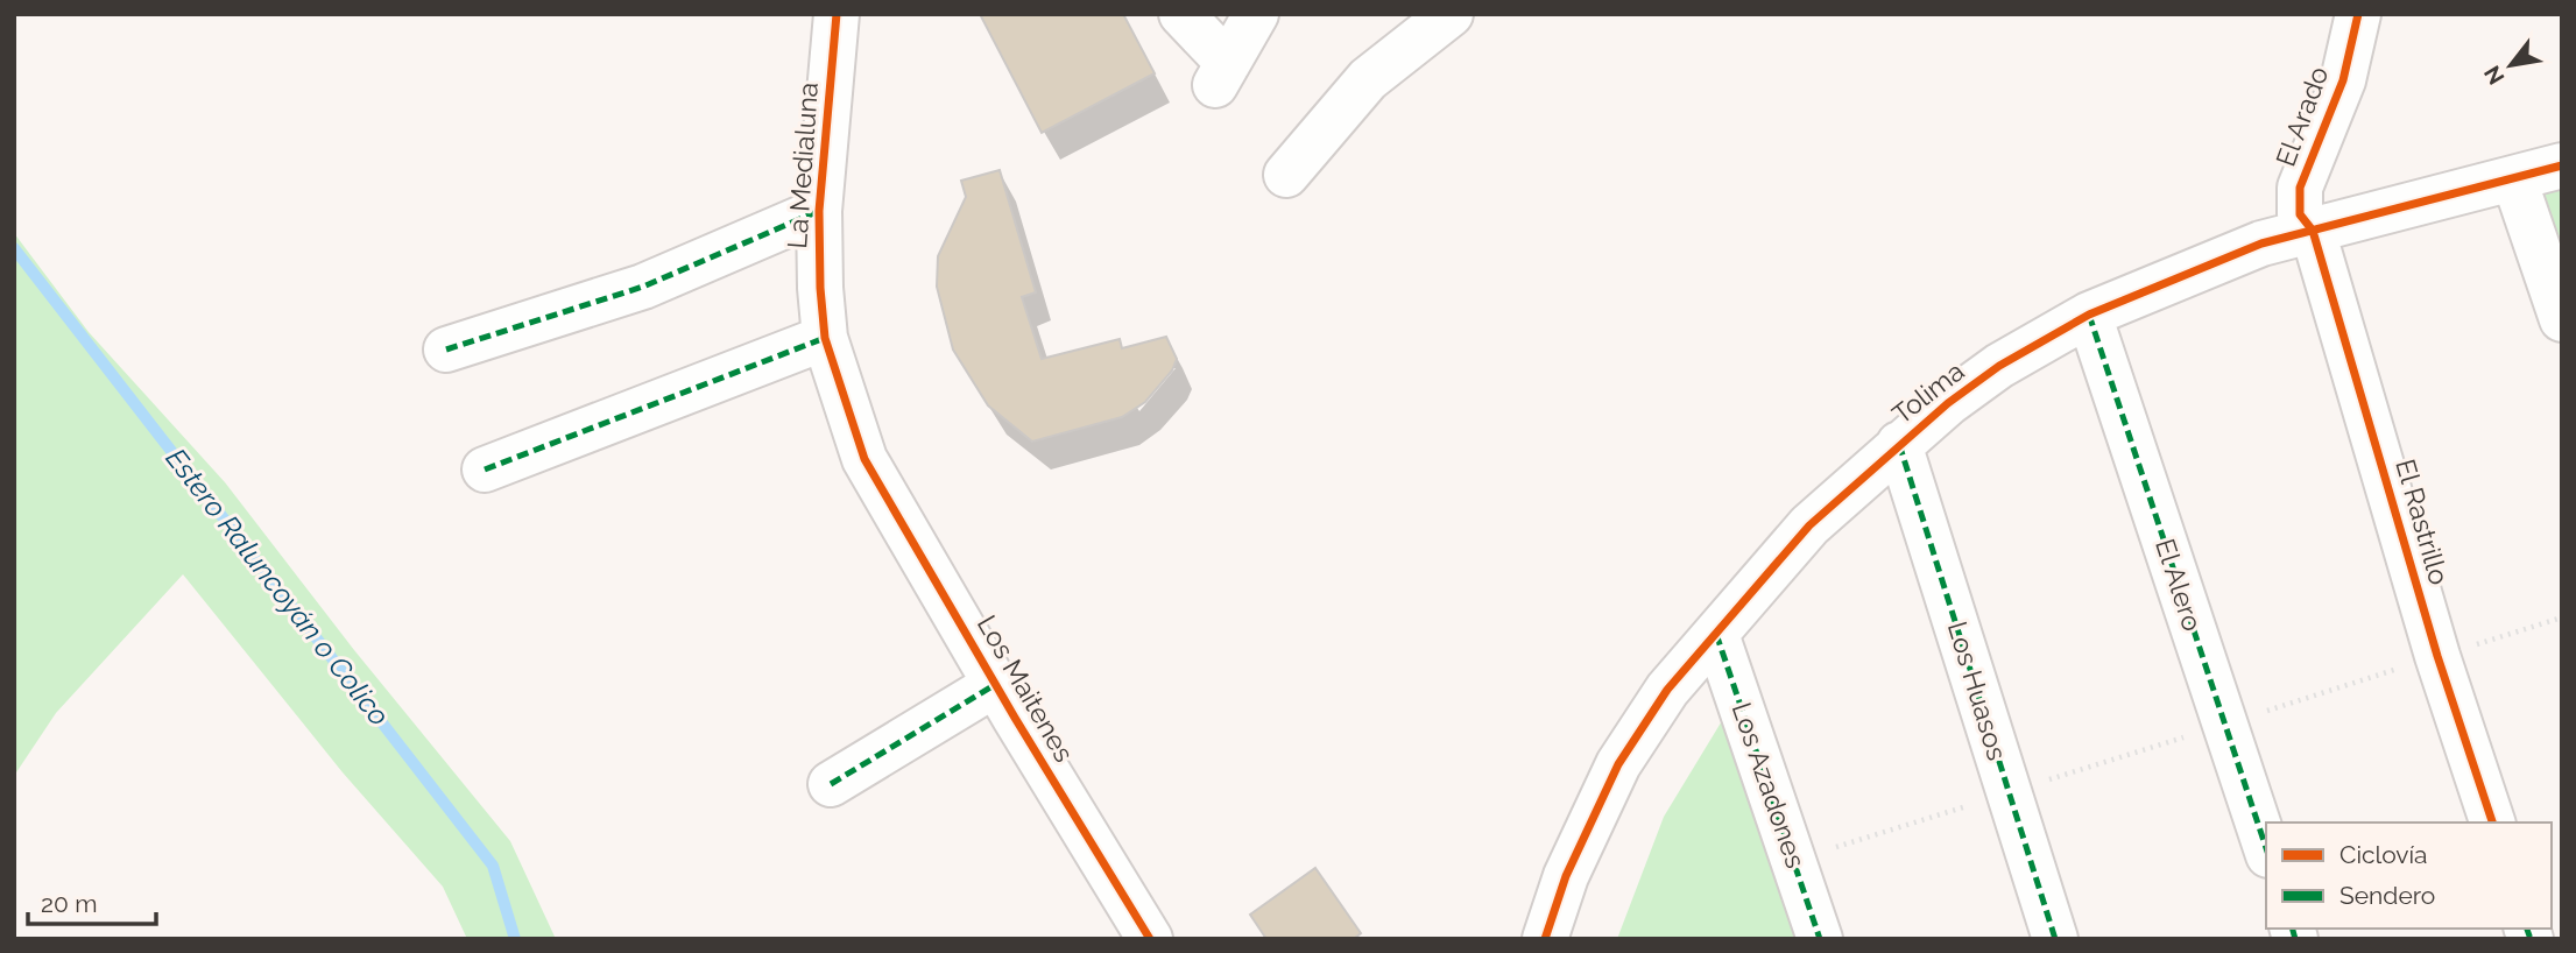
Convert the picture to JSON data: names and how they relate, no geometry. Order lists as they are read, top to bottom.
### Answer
{
  "streets": {
    "street": [
      "El Arado",
      "La Medialuna",
      "Tolima",
      "El Rastrillo",
      "El Alero",
      "Los Maitenes",
      "Los Huasos",
      "Los Azadones"
    ]
  },
  "crossings": [
    ["El Arado", "Tolima"],
    ["El Arado", "El Rastrillo"],
    ["La Medialuna", "Los Maitenes"],
    ["Tolima", "El Rastrillo"],
    ["Tolima", "El Alero"],
    ["Tolima", "Los Huasos"],
    ["Tolima", "Los Azadones"]
  ],
  "water": ["Estero Raluncoyán o Colico"],
  "legend": ["Ciclovía", "Sendero"],
  "scale_bar": "20 m",
  "north": "bottom left"
}
